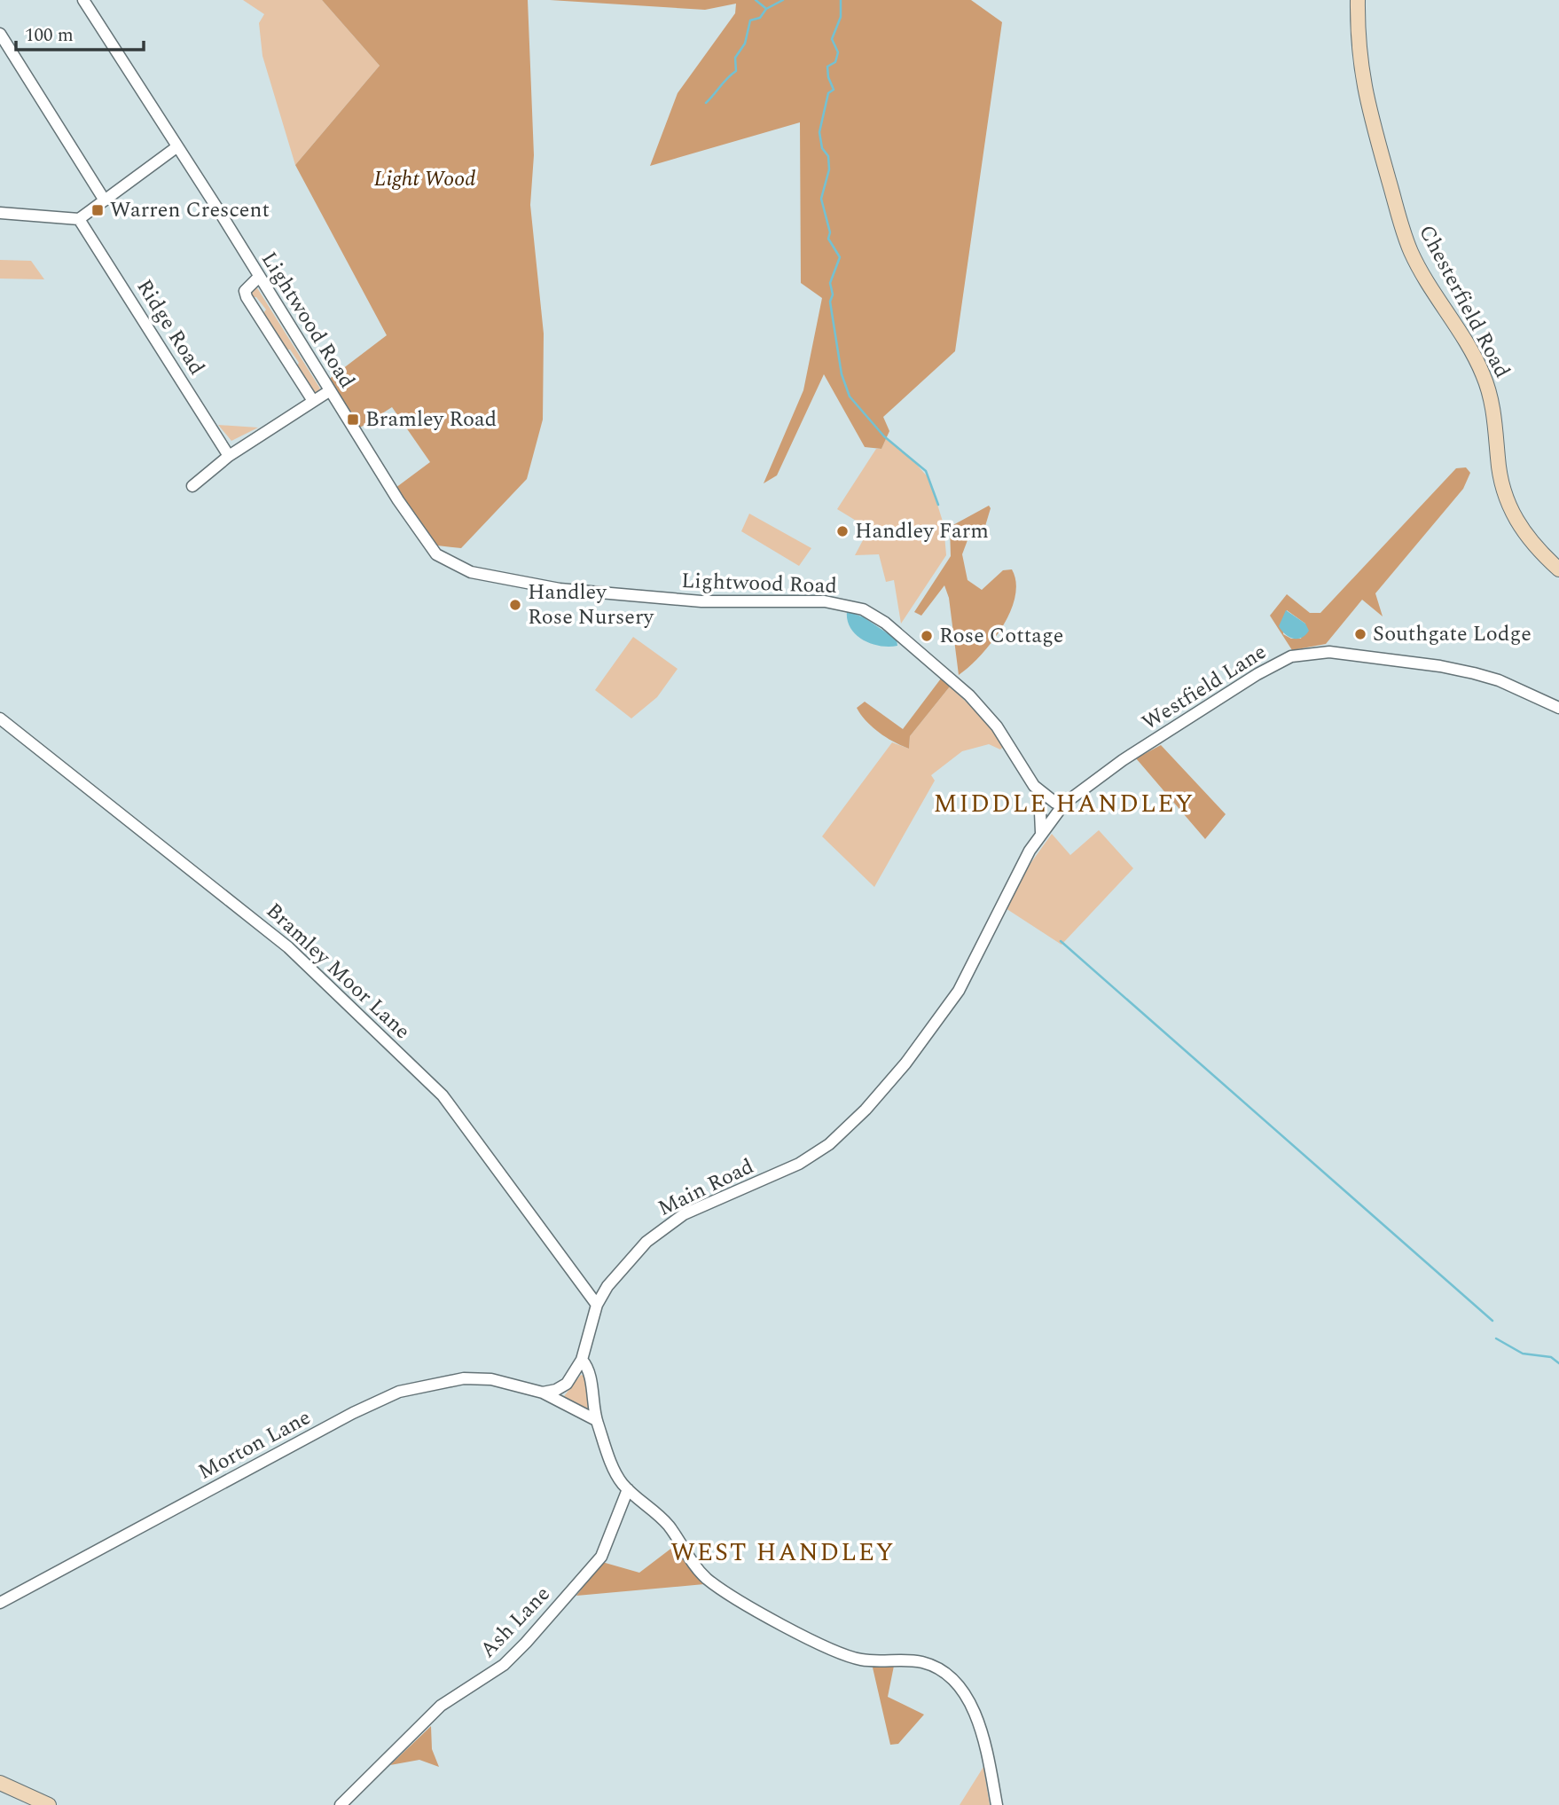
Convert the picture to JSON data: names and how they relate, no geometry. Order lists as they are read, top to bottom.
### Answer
{
  "streets": {
    "main road": ["Chesterfield Road"],
    "street": [
      "Lightwood Road",
      "Ridge Road",
      "Westfield Lane",
      "Bramley Moor Lane",
      "Main Road",
      "Morton Lane",
      "Ash Lane"
    ]
  },
  "crossings": [
    ["Westfield Lane", "Main Road"],
    ["Bramley Moor Lane", "Main Road"]
  ],
  "districts": ["MIDDLE HANDLEY", "WEST HANDLEY"],
  "parks": ["Light Wood"],
  "places": {
    "transit": ["Warren Crescent", "Bramley Road"],
    "other": [
      "Handley Farm",
      "Handley Rose Nursery",
      "Southgate Lodge",
      "Rose Cottage"
    ]
  },
  "scale_bar": "100 m"
}
